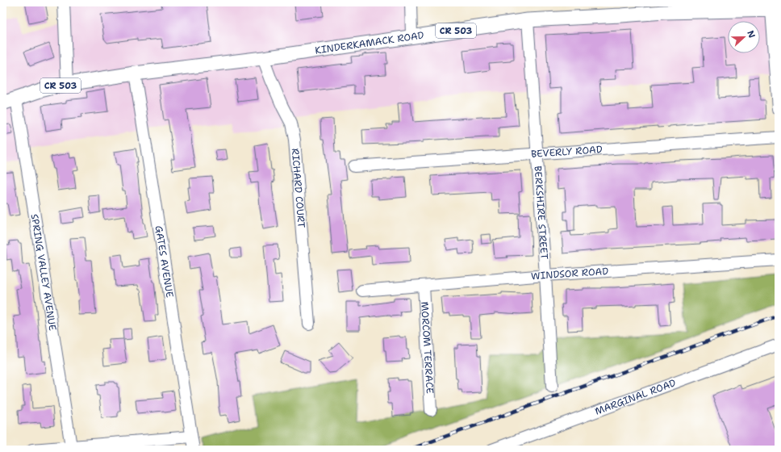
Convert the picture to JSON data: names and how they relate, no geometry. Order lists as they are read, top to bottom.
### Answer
{
  "streets": {
    "main road": ["CR 503", "KINDERKAMACK ROAD"],
    "street": [
      "BEVERLY ROAD",
      "RICHARD COURT",
      "BERKSHIRE STREET",
      "GATES AVENUE",
      "SPRING VALLEY AVENUE",
      "WINDSOR ROAD",
      "MORCOM TERRACE",
      "MARGINAL ROAD"
    ]
  },
  "crossings": [
    ["KINDERKAMACK ROAD", "RICHARD COURT"],
    ["KINDERKAMACK ROAD", "BERKSHIRE STREET"],
    ["KINDERKAMACK ROAD", "GATES AVENUE"],
    ["KINDERKAMACK ROAD", "SPRING VALLEY AVENUE"],
    ["BEVERLY ROAD", "BERKSHIRE STREET"],
    ["BERKSHIRE STREET", "WINDSOR ROAD"],
    ["WINDSOR ROAD", "MORCOM TERRACE"]
  ],
  "north": "right"
}
